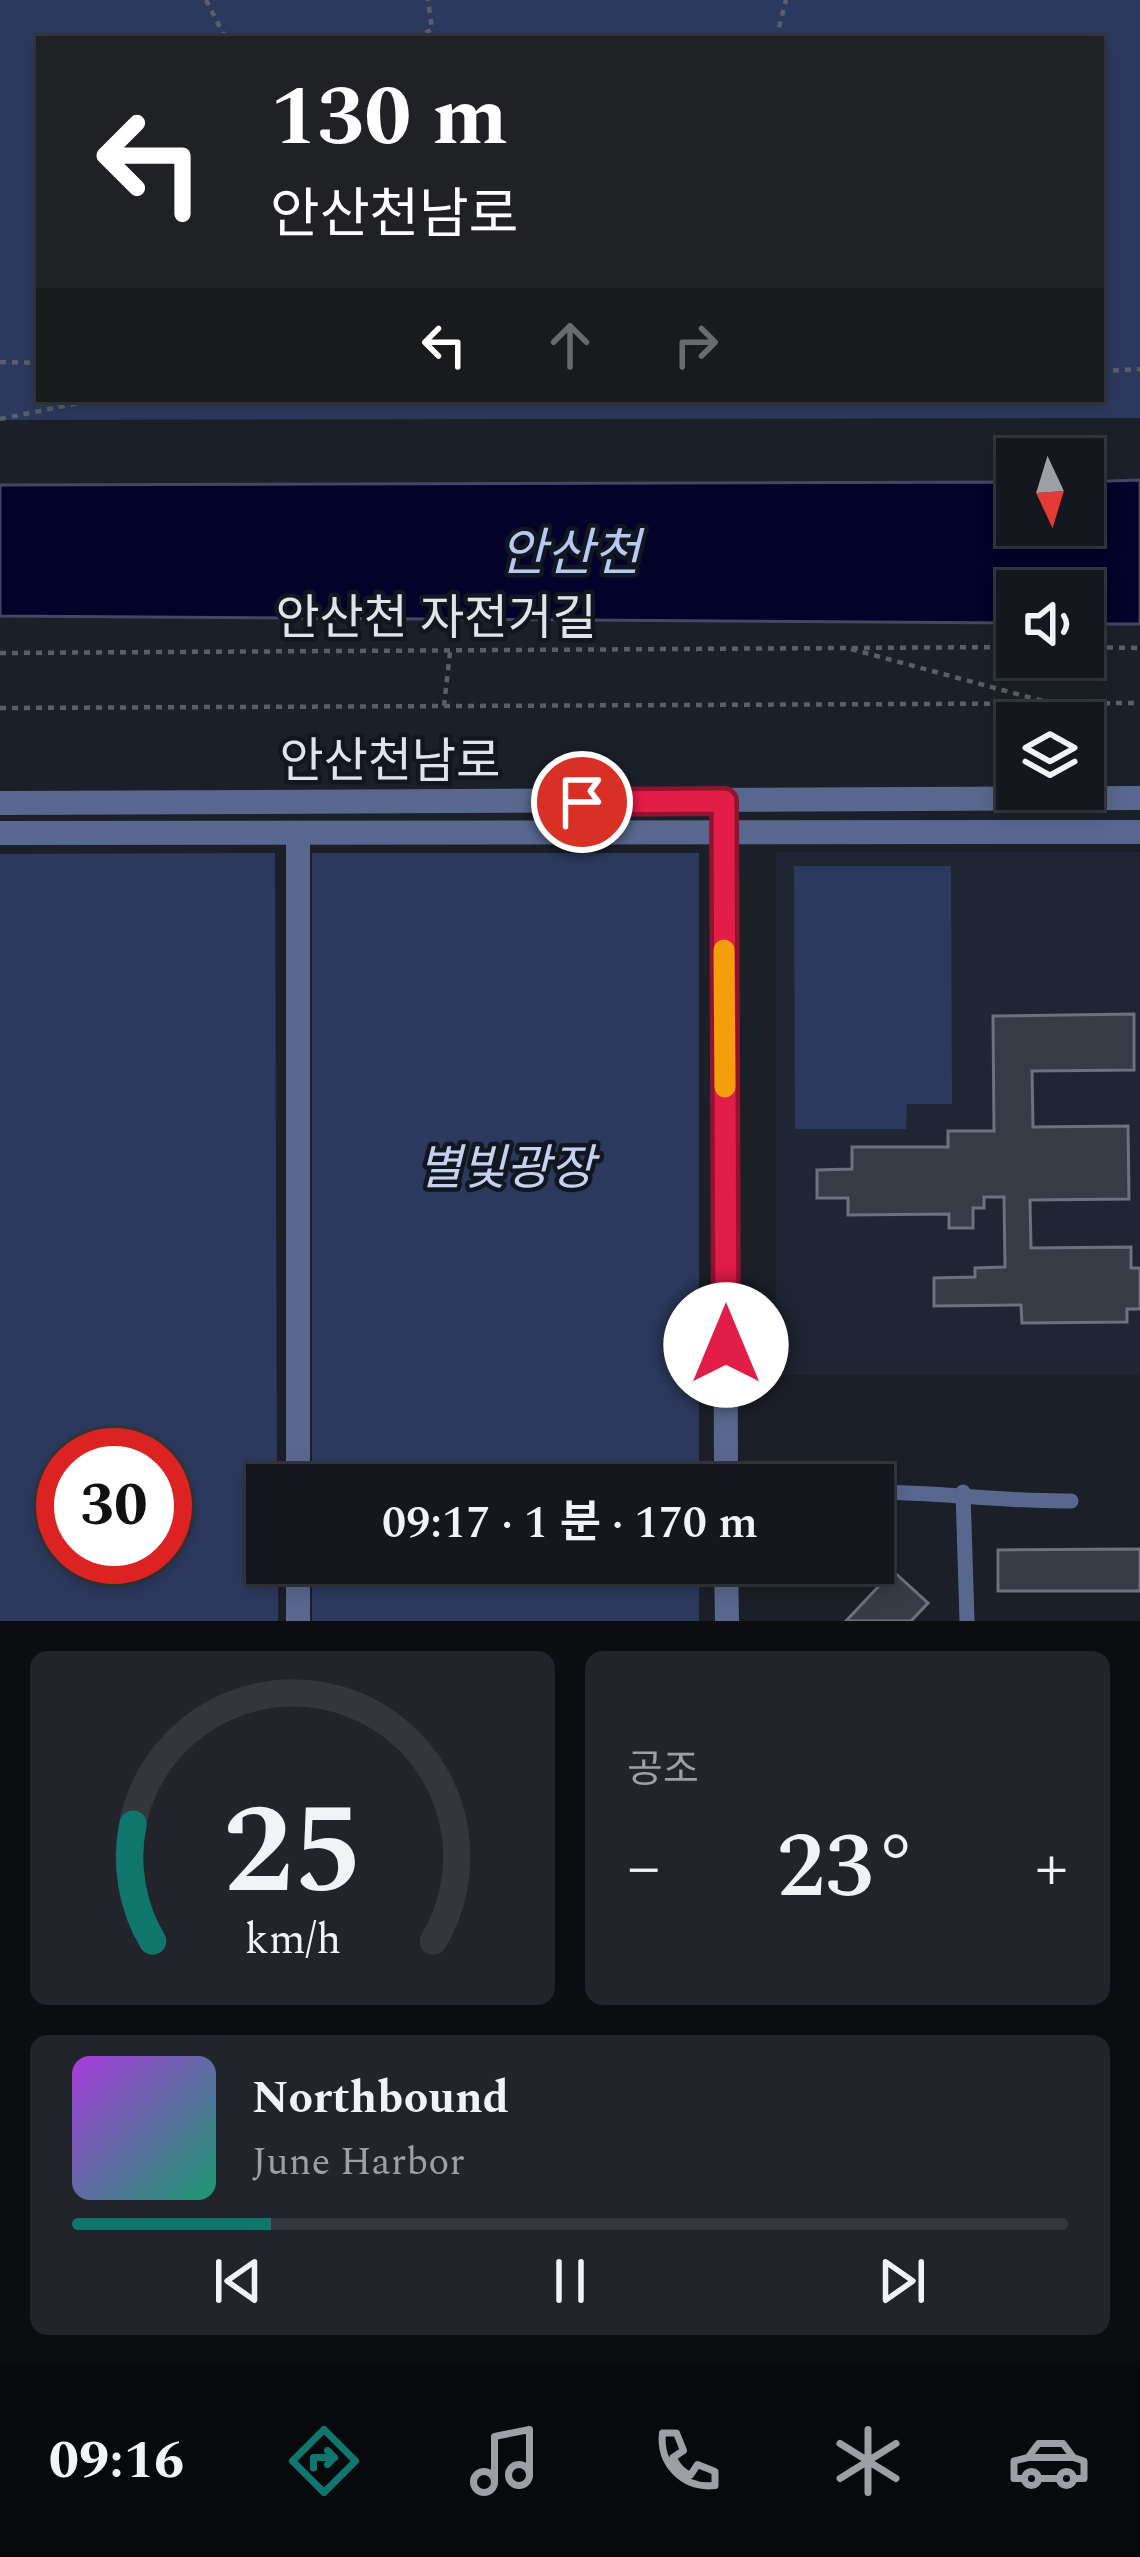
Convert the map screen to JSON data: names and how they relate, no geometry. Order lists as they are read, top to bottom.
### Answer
{
  "streets": {
    "street": ["안산천남로"],
    "path": ["안산천 자전거길"]
  },
  "water": ["안산천"],
  "parks": ["별빛광장"],
  "north": "bottom",
  "page": {
    "turn": ["130 m", "안산천남로"],
    "limit": "30",
    "trip": "09:17 · 1 분 · 170 m",
    "tile": "공조",
    "heat": ["−", "23°", "+"],
    "song": ["Northbound", "June Harbor"],
    "tabs": "09:16",
    "gauge": ["25", "km/h"]
  }
}
